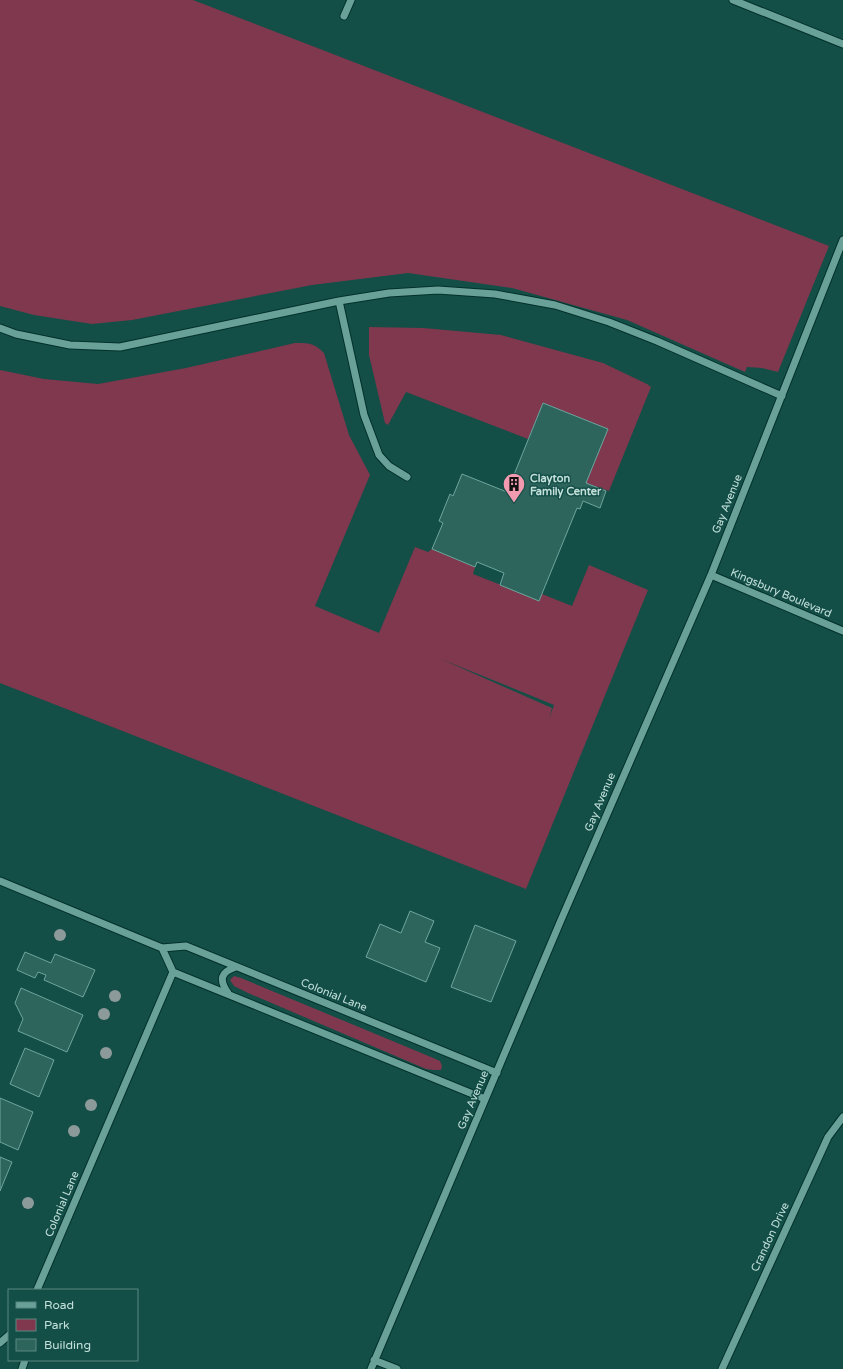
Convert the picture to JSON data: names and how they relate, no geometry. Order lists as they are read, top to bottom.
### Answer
{
  "streets": {
    "street": [
      "Gay Avenue",
      "Kingsbury Boulevard",
      "Colonial Lane",
      "Crandon Drive"
    ]
  },
  "crossings": [
    ["Gay Avenue", "Kingsbury Boulevard"],
    ["Gay Avenue", "Colonial Lane"]
  ],
  "places": {
    "building": ["Clayton Family Center"]
  },
  "legend": ["Road", "Park", "Building"]
}
